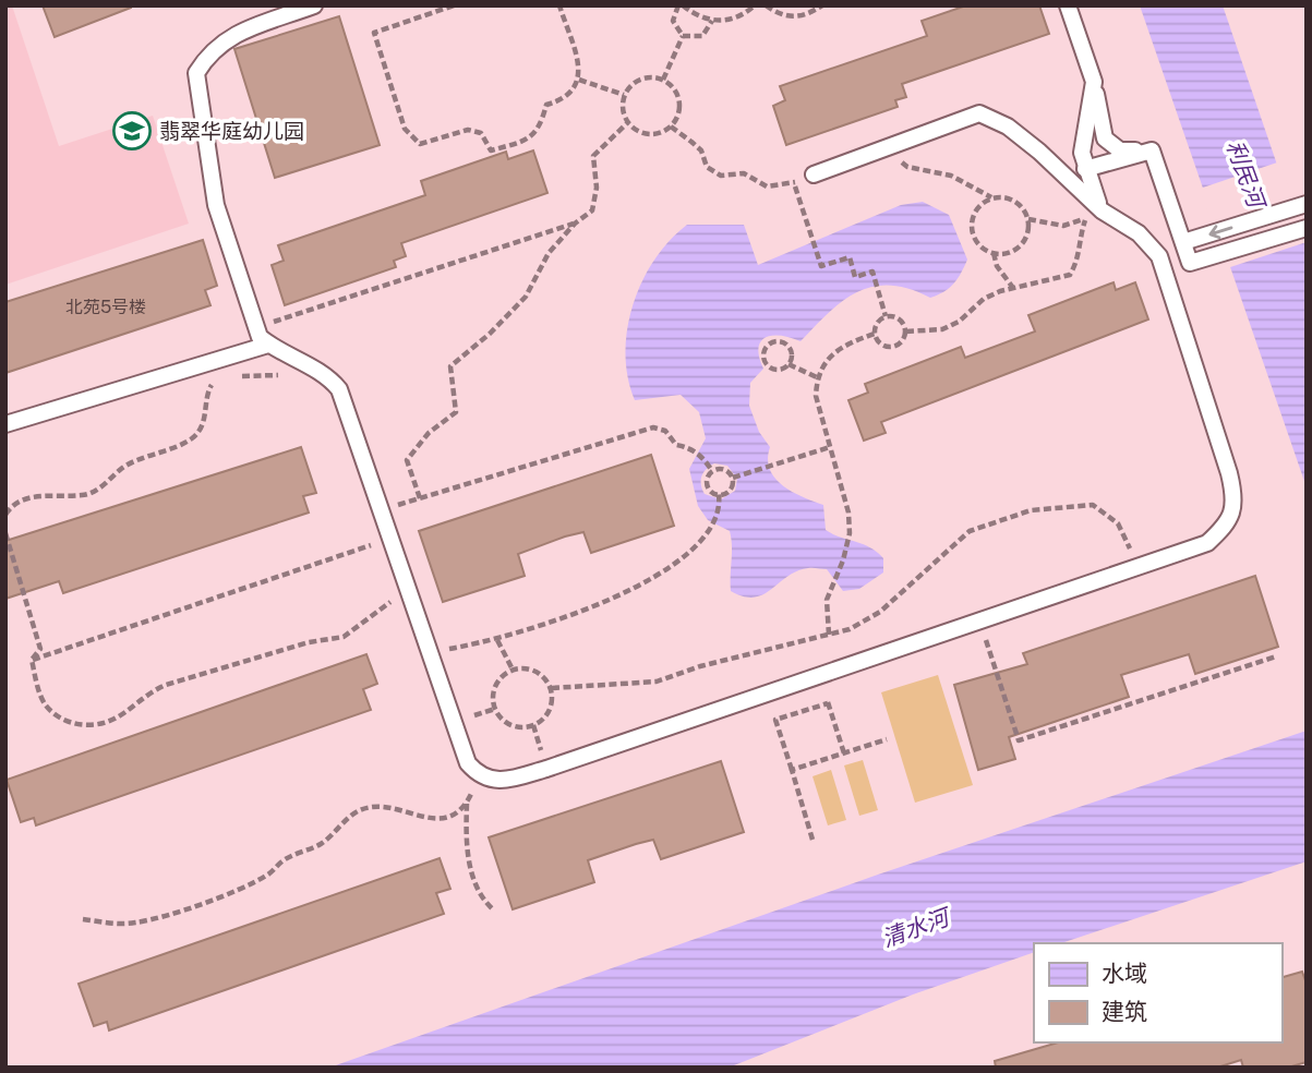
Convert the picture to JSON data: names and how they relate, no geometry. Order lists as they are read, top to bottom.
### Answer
{
  "water": ["利民河", "清水河"],
  "places": {
    "school or university": ["翡翠华庭幼儿园"]
  },
  "house_numbers": ["北苑5号楼"],
  "legend": ["水域", "建筑"]
}
